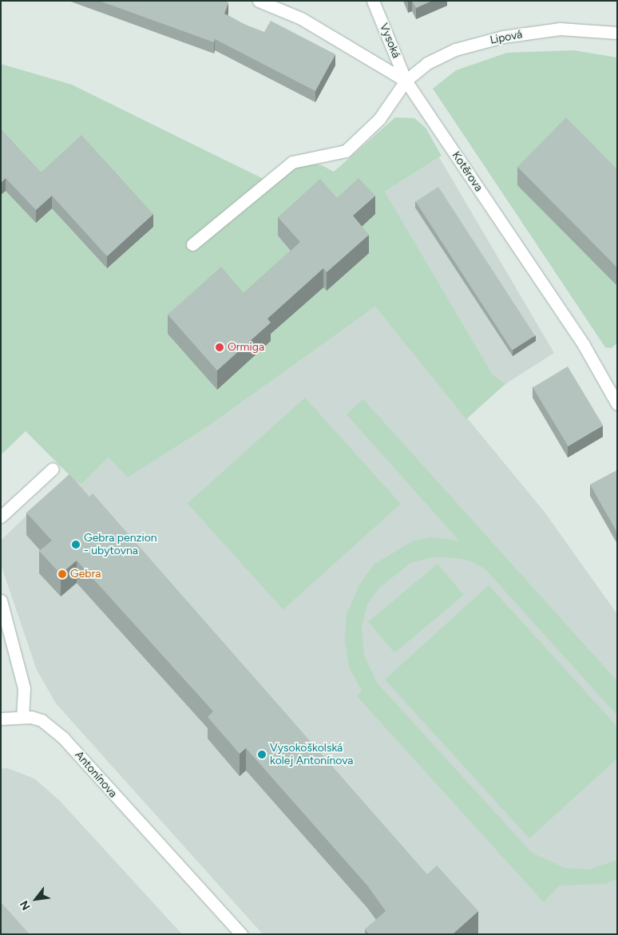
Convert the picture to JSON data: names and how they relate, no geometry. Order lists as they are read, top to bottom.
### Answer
{
  "streets": {
    "street": [
      "Lipová",
      "Vysoká",
      "Kotěrova",
      "Antonínova"
    ]
  },
  "crossings": [
    ["Lipová", "Vysoká"],
    ["Lipová", "Kotěrova"],
    ["Vysoká", "Kotěrova"]
  ],
  "places": [
    "Ormiga",
    "Gebra penzion - ubytovna",
    "Gebra",
    "Vysokoškolská kolej Antonínova"
  ],
  "north": "bottom left"
}
